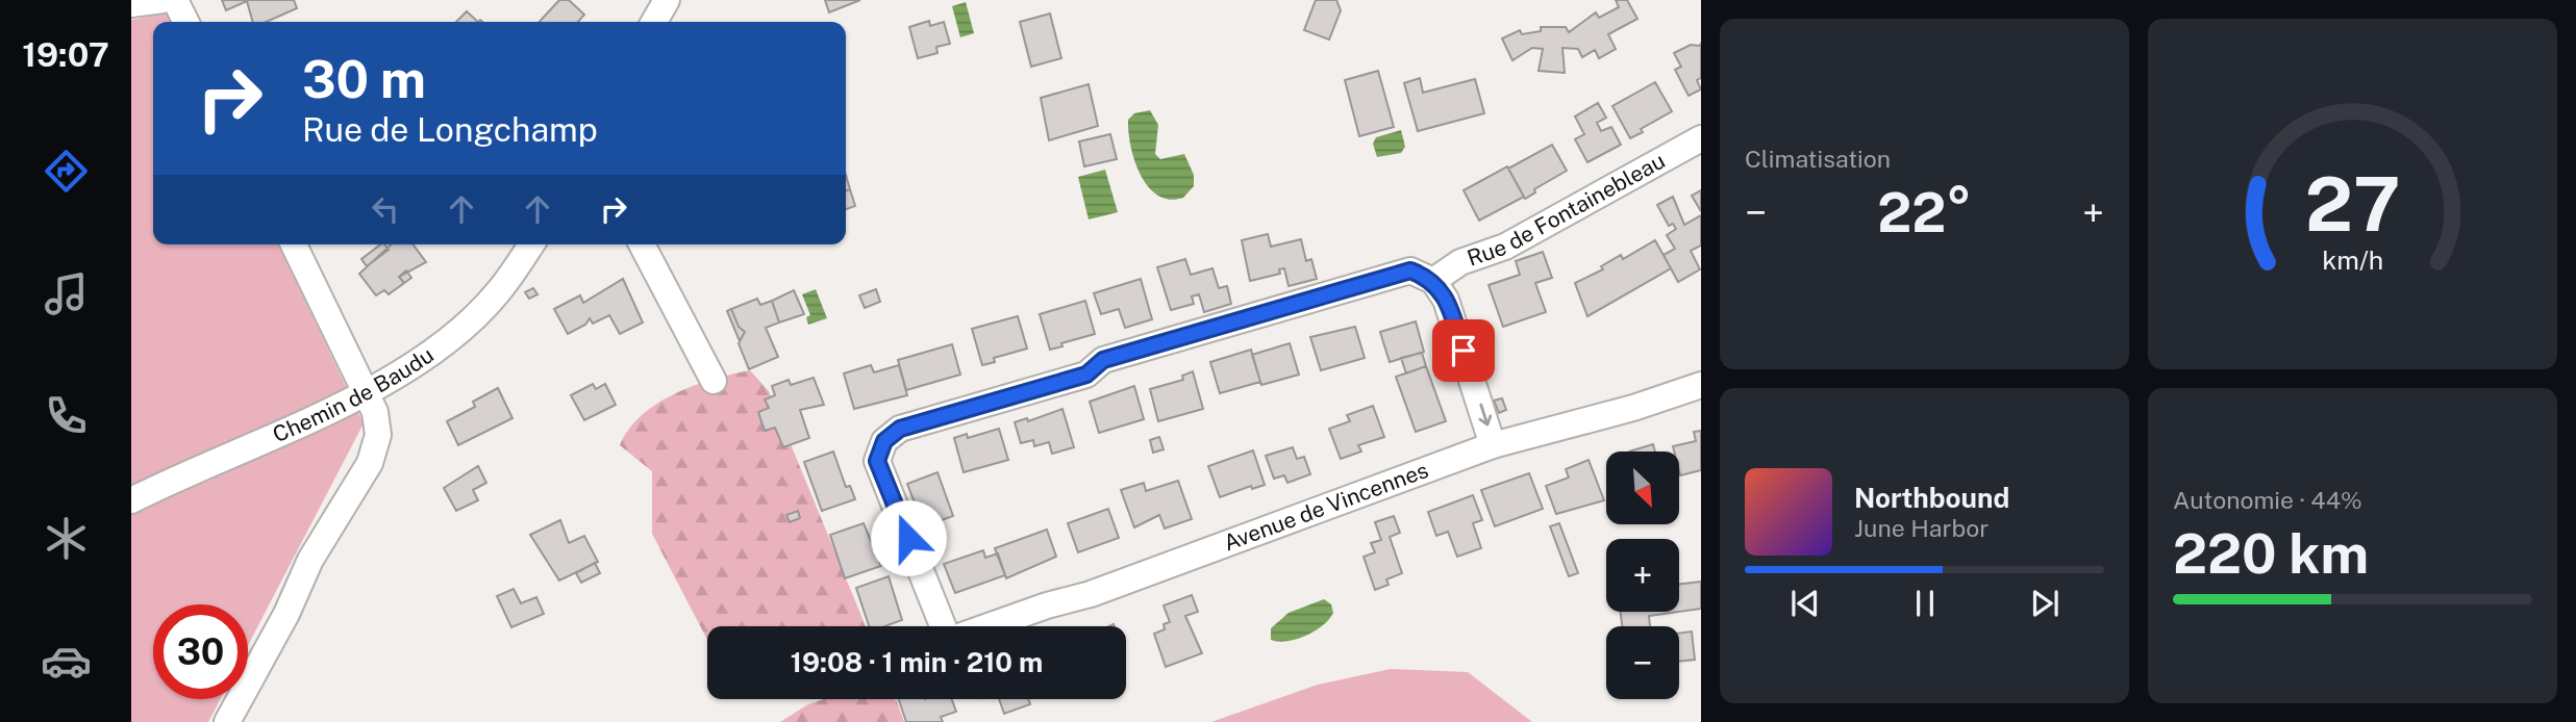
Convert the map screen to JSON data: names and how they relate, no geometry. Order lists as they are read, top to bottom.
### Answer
{
  "streets": {
    "street": ["Rue de Fontainebleau", "Chemin de Baudu", "Avenue de Vincennes"]
  },
  "north": "bottom right",
  "page": {
    "tabs": "19:07",
    "tile": [
      "Climatisation",
      ["Autonomie · 44%", "220 km"]
    ],
    "turn": ["30 m", "Rue de Longchamp"],
    "heat": ["−", "22°", "+"],
    "map_buttons": ["+", "−"],
    "song": ["Northbound", "June Harbor"],
    "limit": "30",
    "trip": "19:08 · 1 min · 210 m",
    "gauge": ["27", "km/h"]
  }
}
